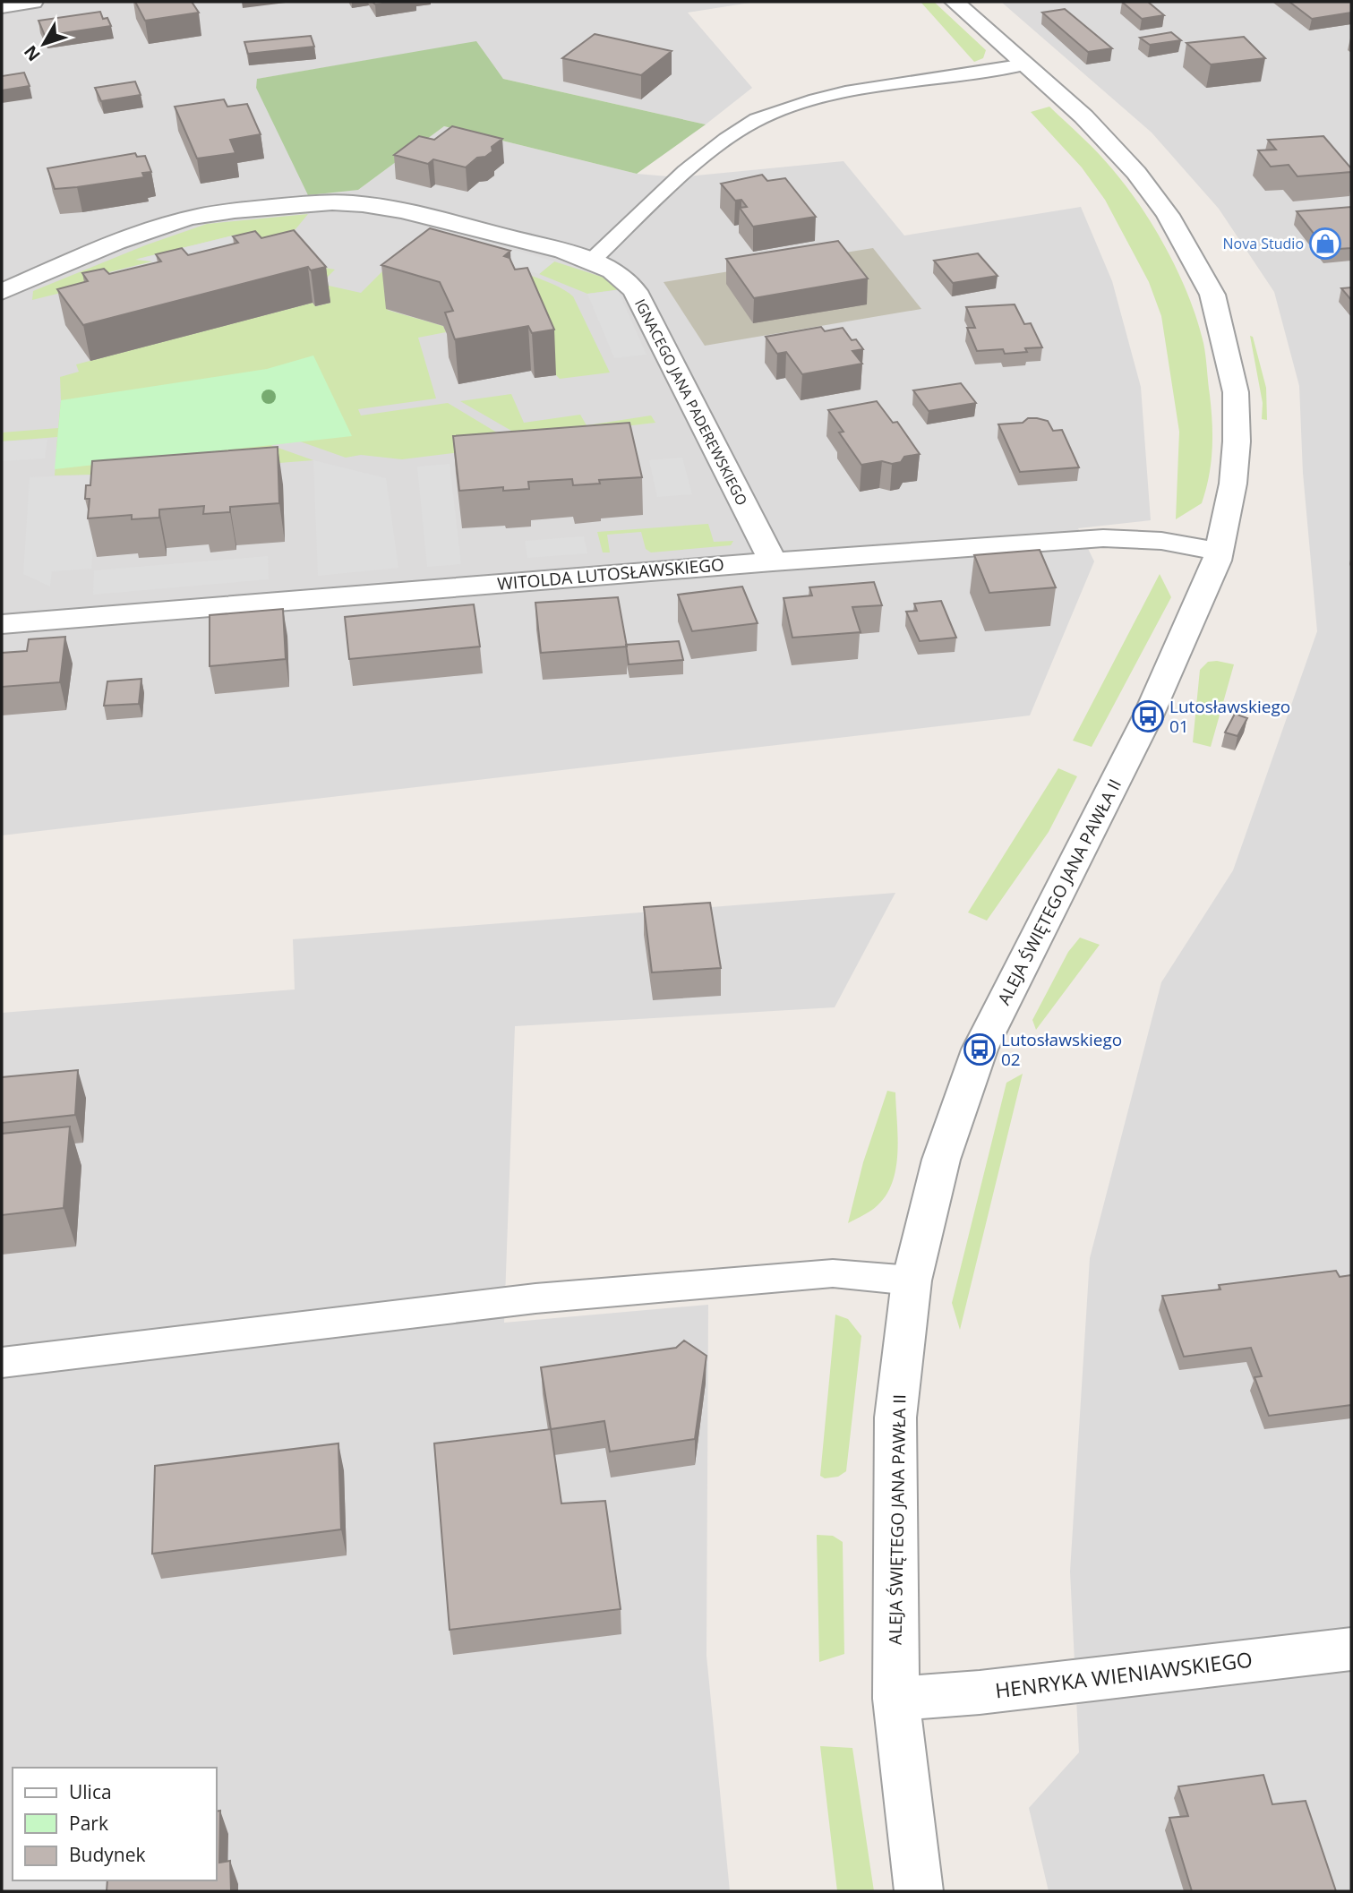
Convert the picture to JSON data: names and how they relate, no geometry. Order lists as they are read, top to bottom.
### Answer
{
  "streets": {
    "street": [
      "IGNACEGO JANA PADEREWSKIEGO",
      "WITOLDA LUTOSŁAWSKIEGO",
      "ALEJA ŚWIĘTEGO JANA PAWŁA II",
      "HENRYKA WIENIAWSKIEGO"
    ]
  },
  "crossings": [
    ["IGNACEGO JANA PADEREWSKIEGO", "WITOLDA LUTOSŁAWSKIEGO"],
    ["WITOLDA LUTOSŁAWSKIEGO", "ALEJA ŚWIĘTEGO JANA PAWŁA II"],
    ["ALEJA ŚWIĘTEGO JANA PAWŁA II", "HENRYKA WIENIAWSKIEGO"]
  ],
  "places": {
    "shop": ["Nova Studio"],
    "bus stop": ["Lutosławskiego 01", "Lutosławskiego 02"]
  },
  "legend": ["Ulica", "Park", "Budynek"],
  "north": "bottom left"
}
